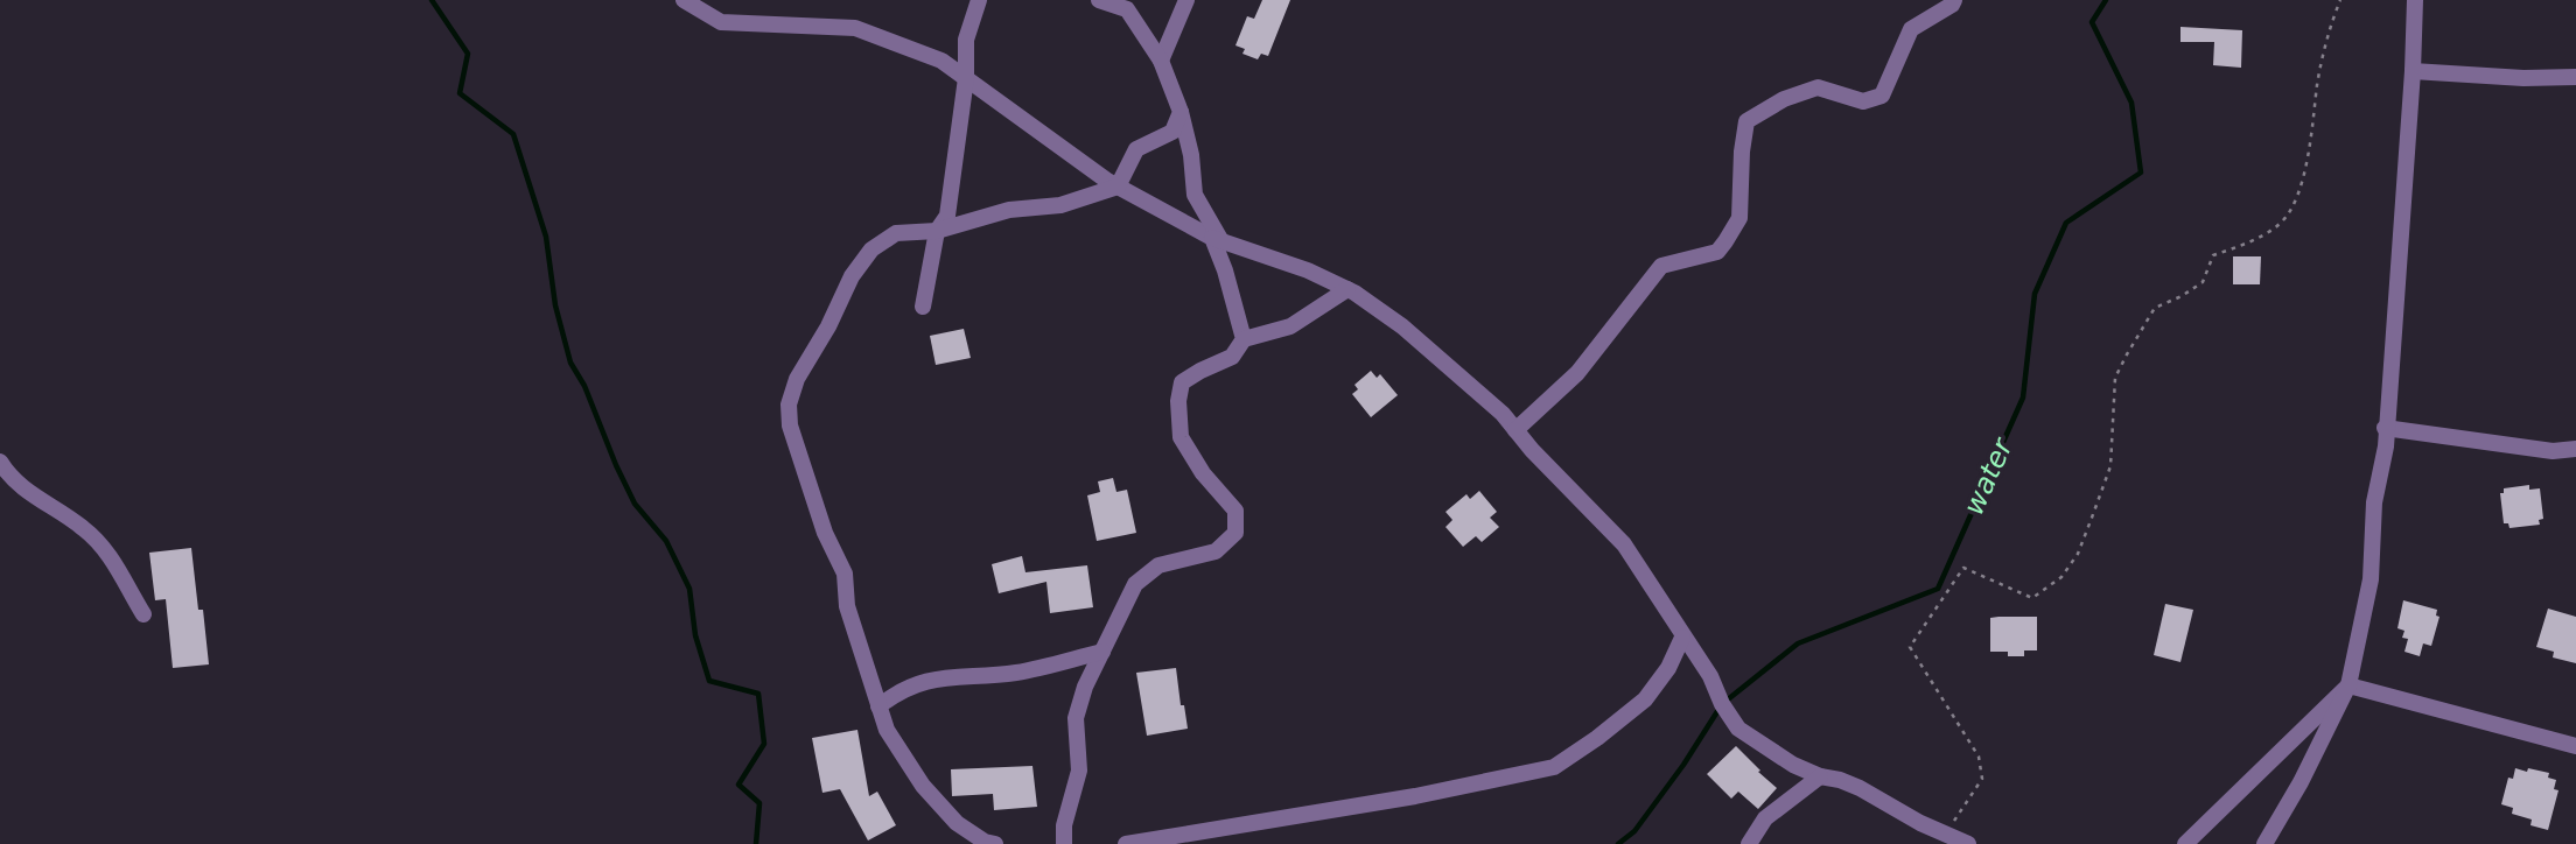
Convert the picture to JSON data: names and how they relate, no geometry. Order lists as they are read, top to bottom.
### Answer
{
  "water": ["water"]
}
